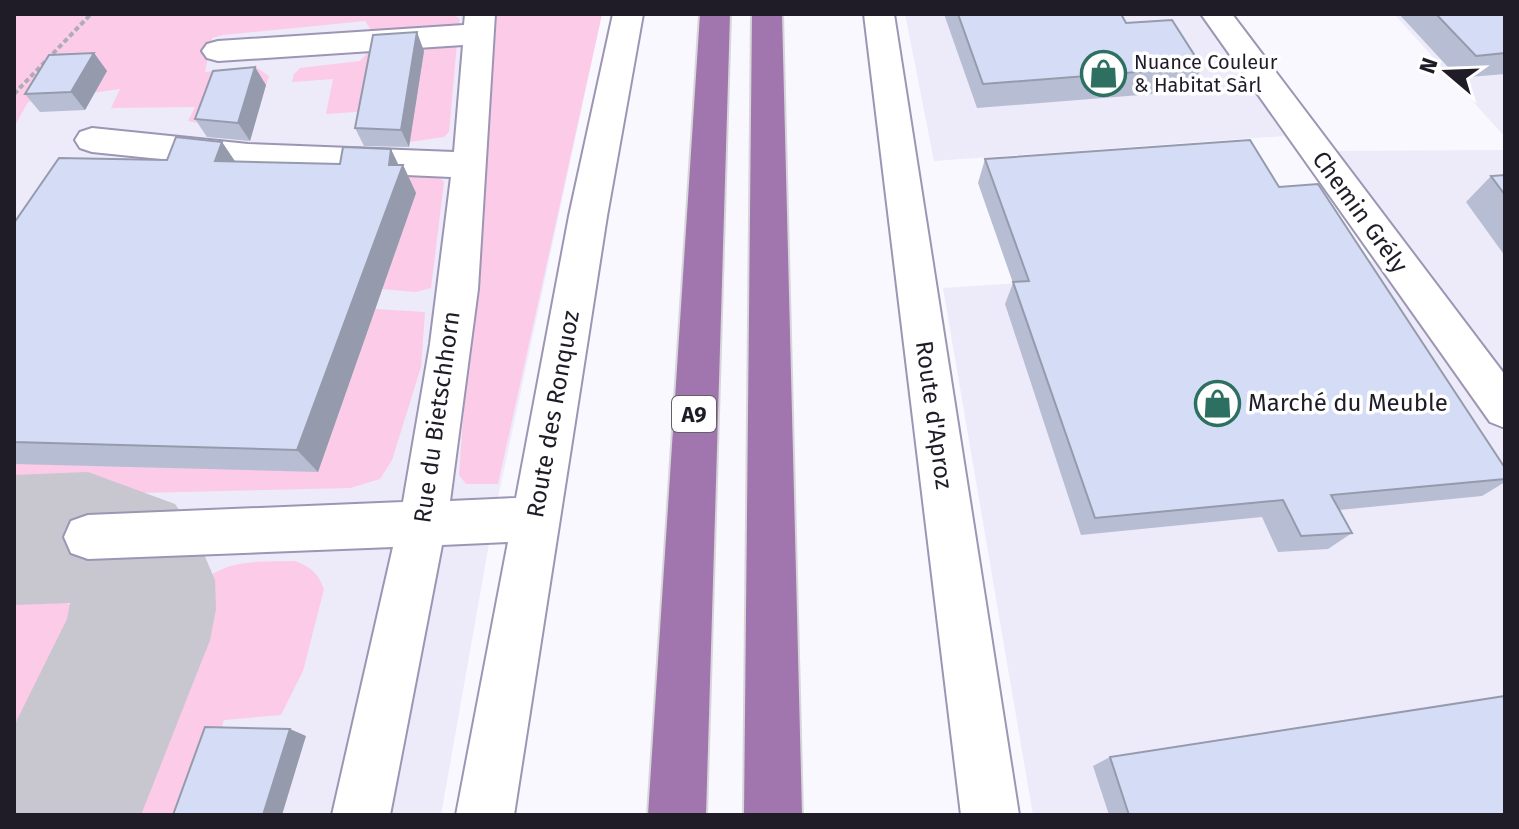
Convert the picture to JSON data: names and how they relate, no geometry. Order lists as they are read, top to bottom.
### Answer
{
  "streets": {
    "highway": ["A9"],
    "street": [
      "Chemin Grély",
      "Route des Ronquoz",
      "Route d'Aproz",
      "Rue du Bietschhorn"
    ]
  },
  "places": {
    "shop": ["Nuance Couleur & Habitat Sàrl", "Marché du Meuble"]
  },
  "north": "left"
}
